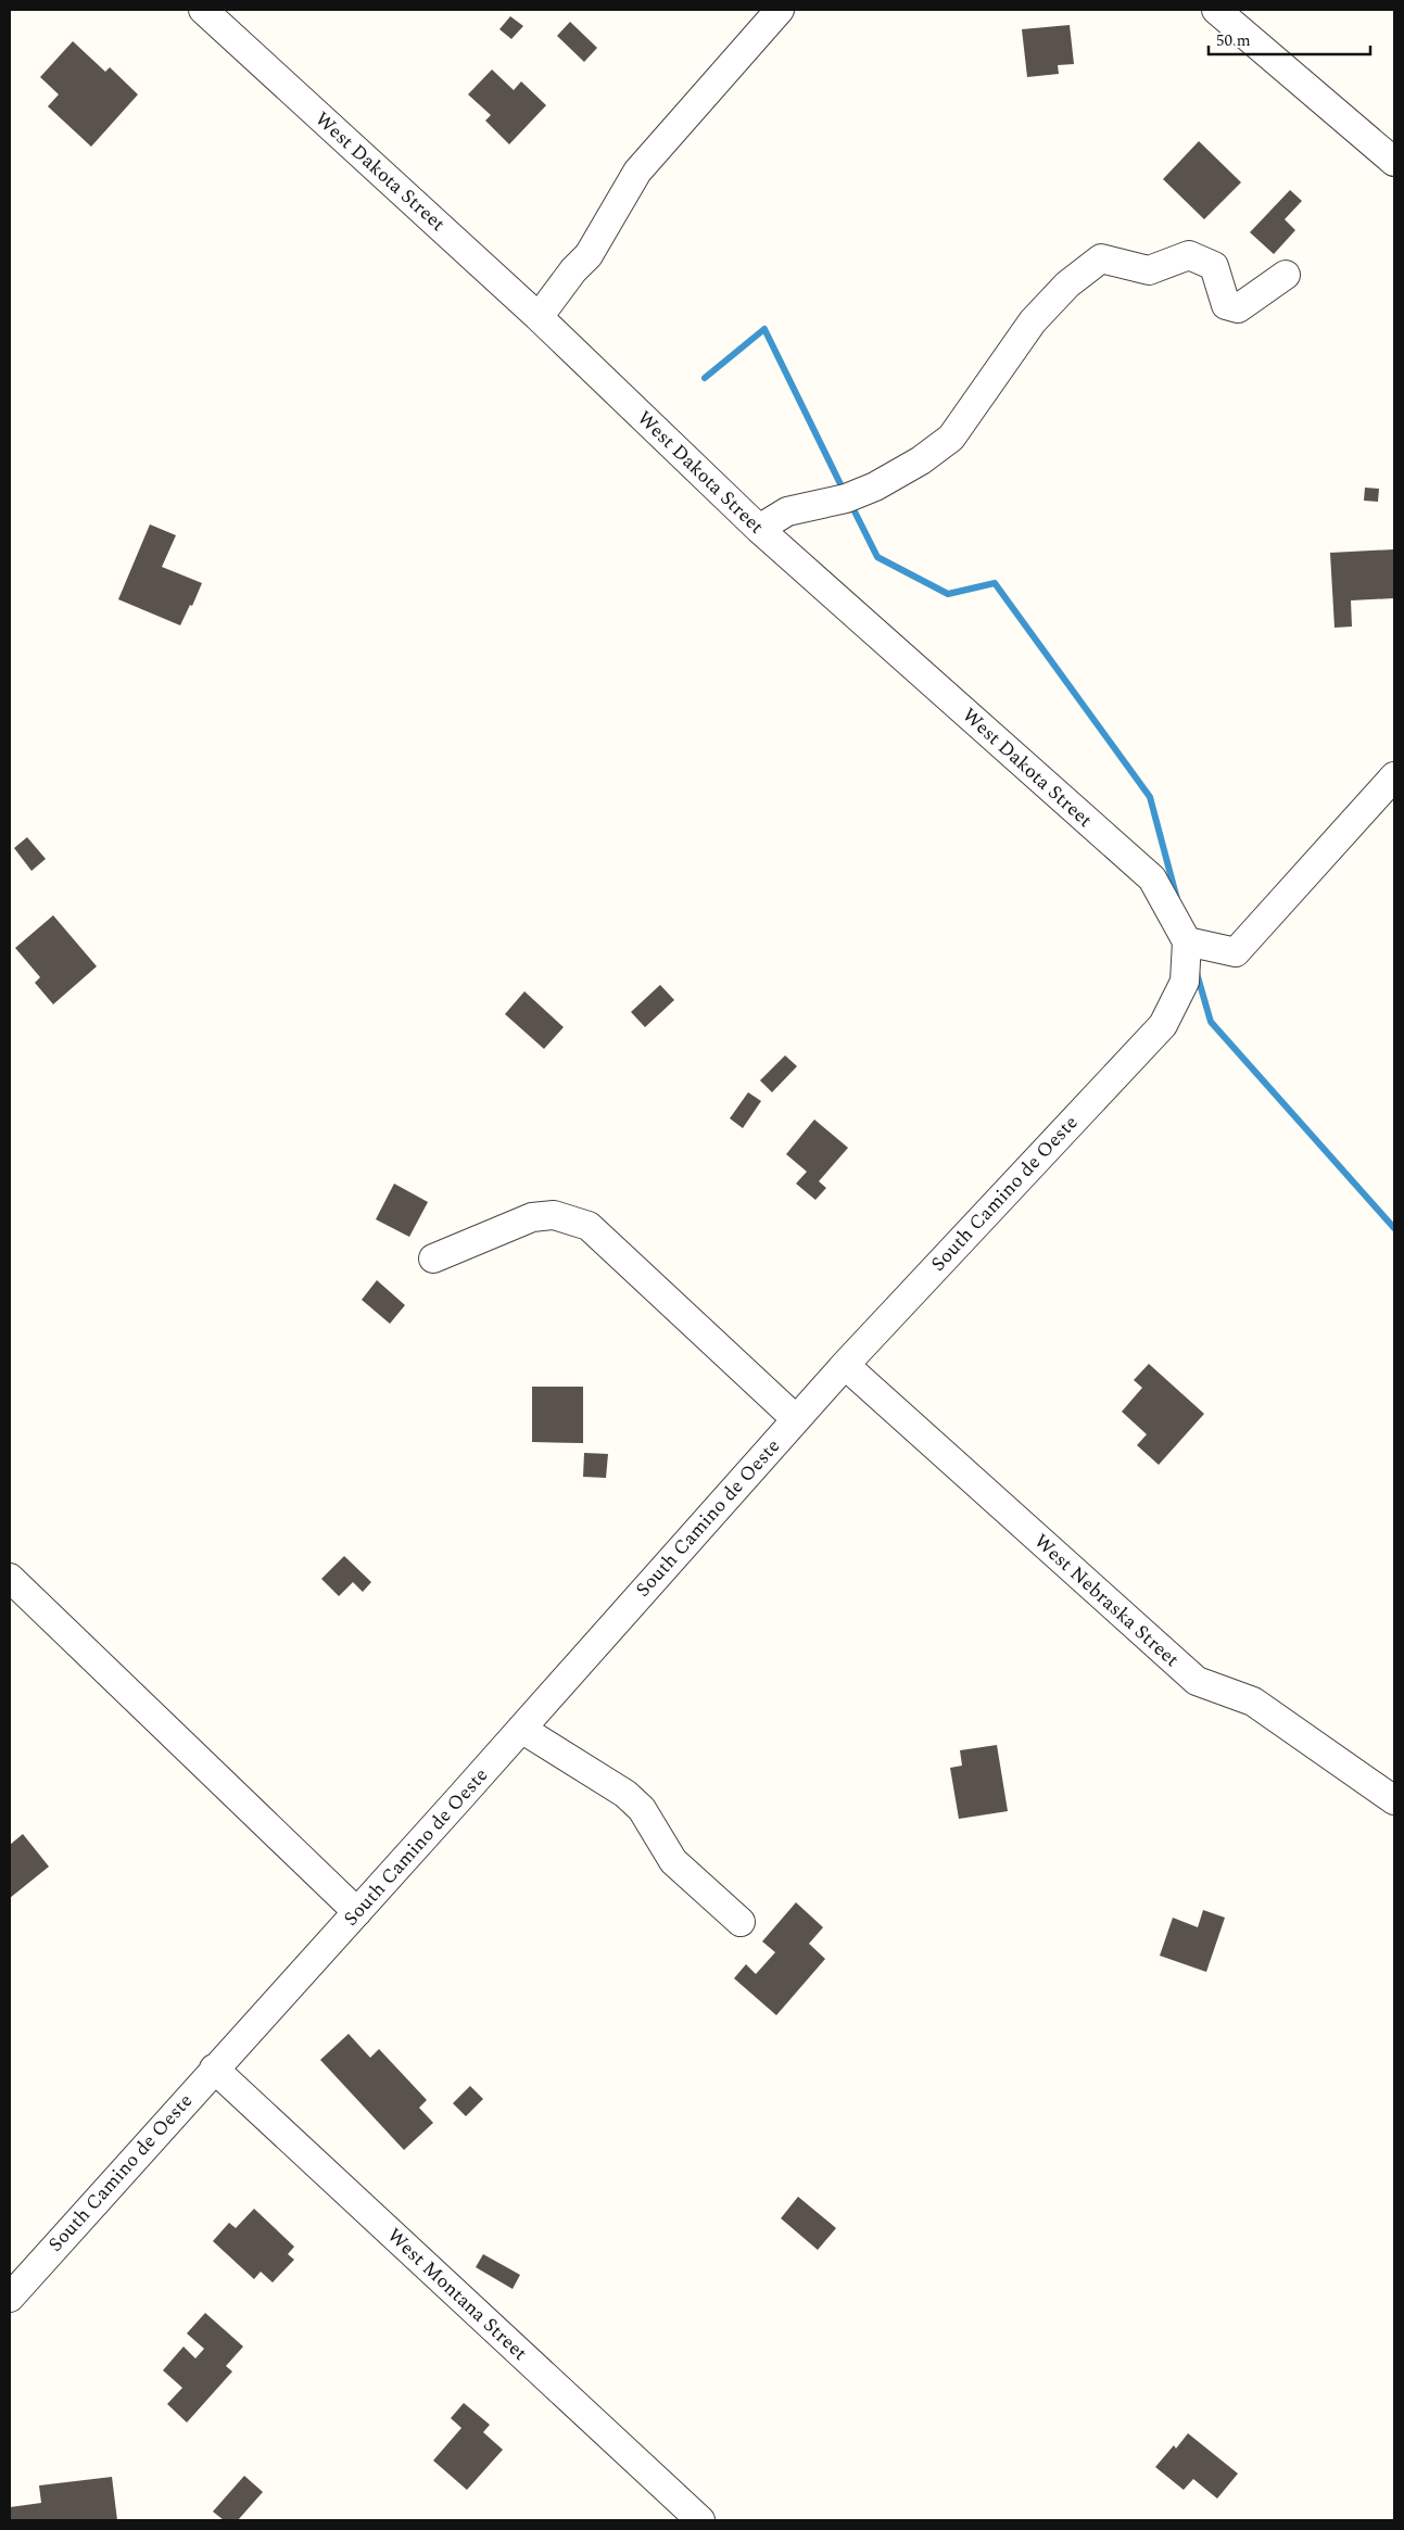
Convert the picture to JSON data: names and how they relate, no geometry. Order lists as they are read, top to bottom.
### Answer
{
  "streets": {
    "street": [
      "West Dakota Street",
      "South Camino de Oeste",
      "West Nebraska Street",
      "West Montana Street"
    ]
  },
  "crossings": [
    ["West Dakota Street", "South Camino de Oeste"],
    ["South Camino de Oeste", "West Nebraska Street"],
    ["South Camino de Oeste", "West Montana Street"]
  ],
  "scale_bar": "50 m"
}
